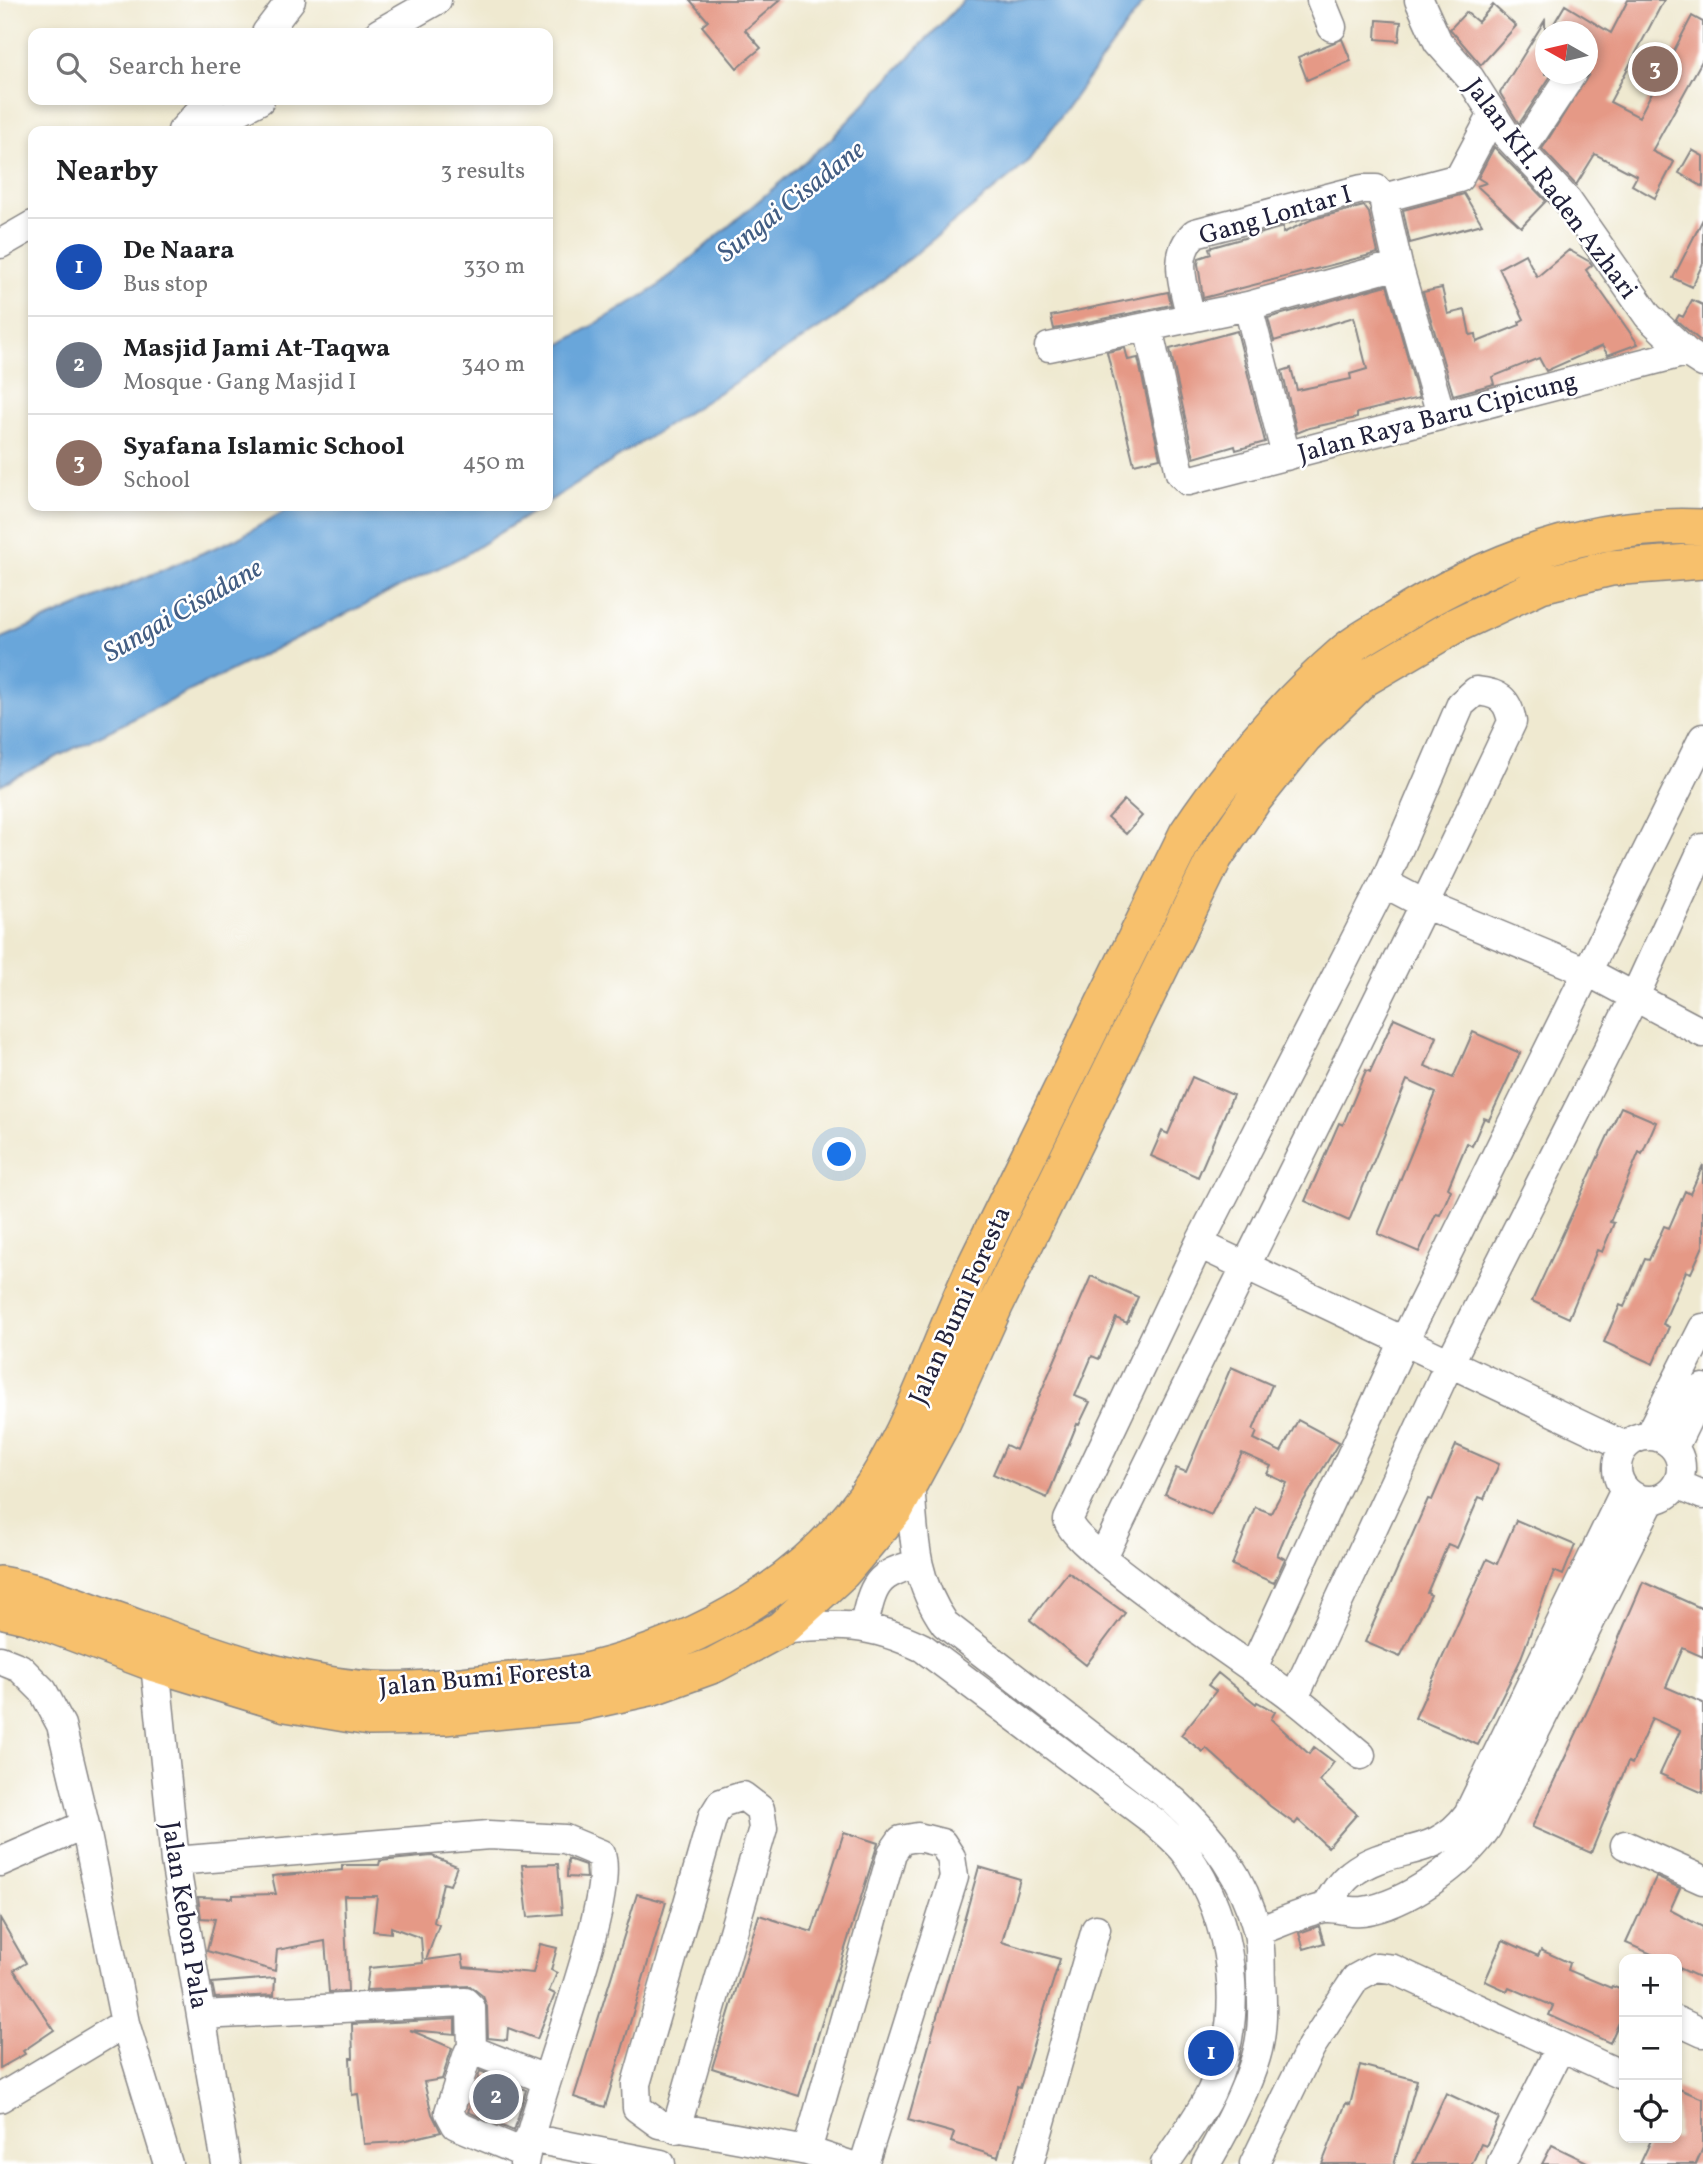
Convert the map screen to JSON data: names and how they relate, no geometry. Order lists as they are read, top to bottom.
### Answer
{
  "streets": {
    "main road": ["Jalan Bumi Foresta"],
    "street": [
      "Jalan KH. Raden Azhari",
      "Gang Lontar I",
      "Jalan Raya Baru Cipicung",
      "Jalan Kebon Pala"
    ]
  },
  "crossings": [
    ["Jalan KH. Raden Azhari", "Jalan Raya Baru Cipicung"],
    ["Gang Lontar I", "Jalan Raya Baru Cipicung"],
    ["Jalan Bumi Foresta", "Jalan Kebon Pala"]
  ],
  "water": ["Sungai Cisadane"],
  "north": "left",
  "page": {
    "search": "Search here",
    "pins": ["3", "1", "2"],
    "heading": ["Nearby", "3 results"],
    "list": [
      {
        "mark": "1",
        "name": "De Naara",
        "note": "Bus stop",
        "value": "330 m"
      },
      {
        "mark": "2",
        "name": "Masjid Jami At-Taqwa",
        "note": "Mosque · Gang Masjid I",
        "value": "340 m"
      },
      {
        "mark": "3",
        "name": "Syafana Islamic School",
        "note": "School",
        "value": "450 m"
      }
    ],
    "map_buttons": ["+", "−"]
  }
}
